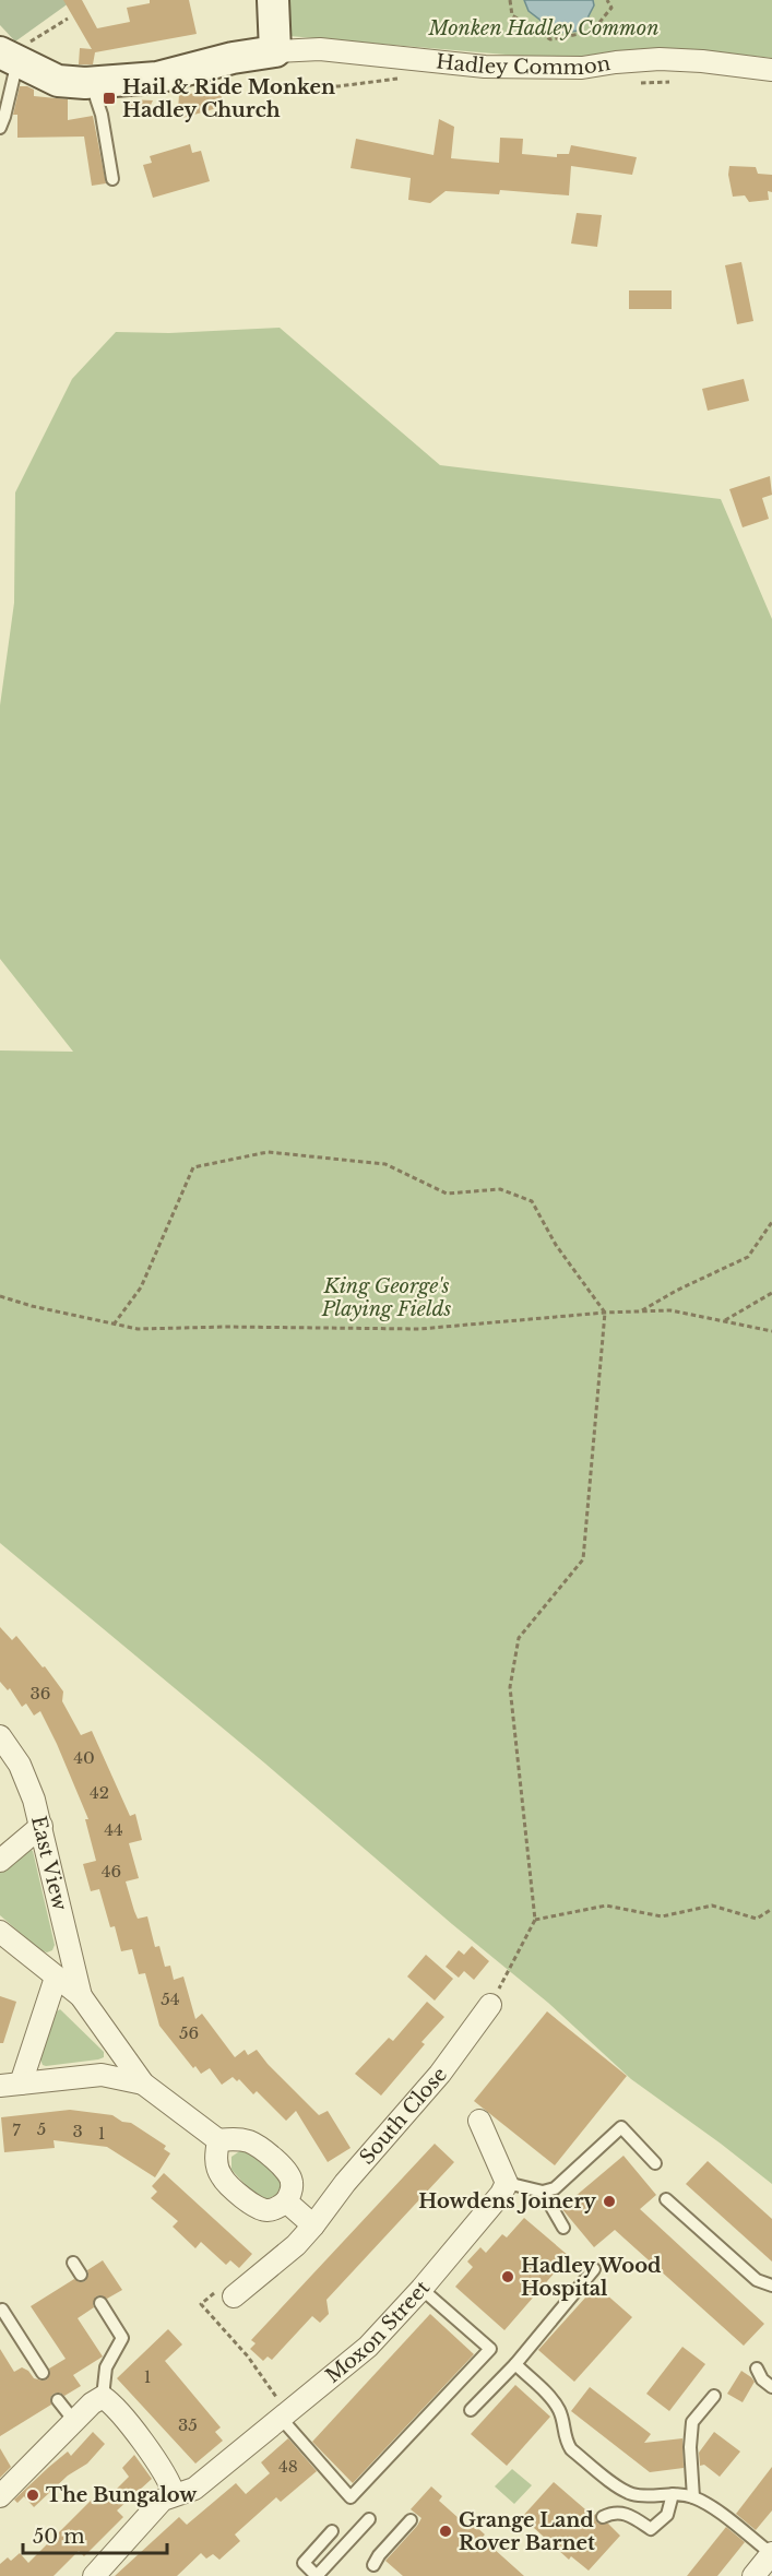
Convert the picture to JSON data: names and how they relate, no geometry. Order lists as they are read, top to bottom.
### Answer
{
  "streets": {
    "street": [
      "Hadley Common",
      "East View",
      "South Close",
      "Moxon Street"
    ]
  },
  "parks": ["Monken Hadley Common", "King George's Playing Fields"],
  "places": {
    "transit": ["Hail & Ride Monken Hadley Church"],
    "other": [
      "Howdens Joinery",
      "Hadley Wood Hospital",
      "The Bungalow",
      "Grange Land Rover Barnet"
    ]
  },
  "house_numbers": [
    "36",
    "40",
    "42",
    "44",
    "46",
    "54",
    "56",
    "5",
    "7",
    "3",
    "1",
    "1",
    "35",
    "48"
  ],
  "scale_bar": "50 m"
}
